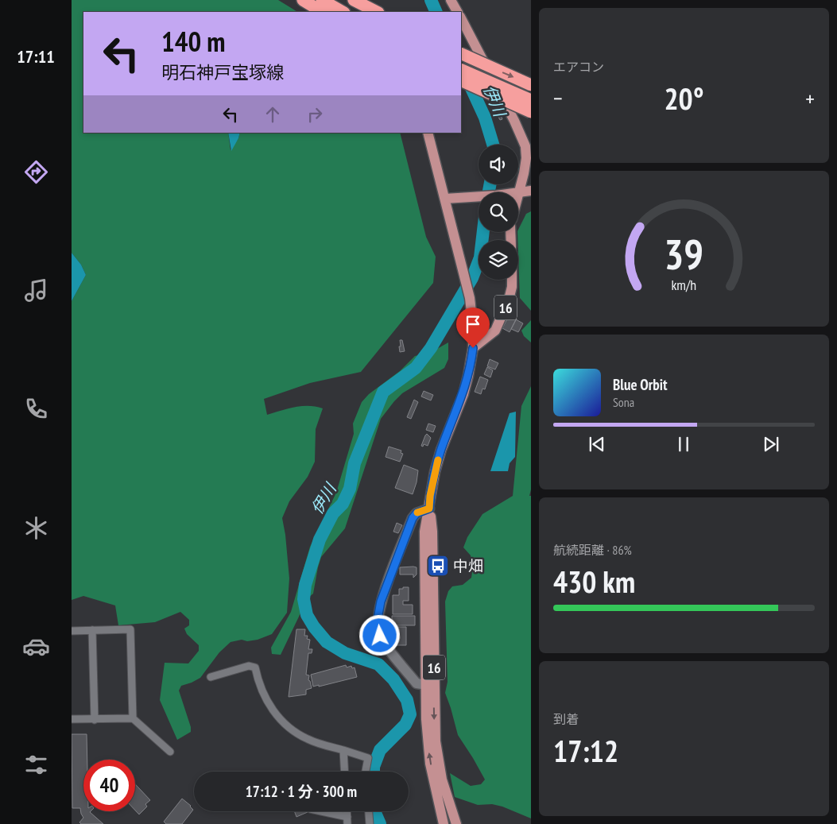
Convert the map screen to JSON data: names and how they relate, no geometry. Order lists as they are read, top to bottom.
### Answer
{
  "streets": {
    "main road": ["16"]
  },
  "water": ["伊川"],
  "places": {
    "bus stop": ["中畑"]
  },
  "page": {
    "tabs": "17:11",
    "tile": [
      "エアコン",
      ["航続距離 · 86%", "430 km"],
      ["到着", "17:12"]
    ],
    "turn": ["140 m", "明石神戸宝塚線"],
    "heat": ["−", "20°", "+"],
    "song": ["Blue Orbit", "Sona"],
    "limit": "40",
    "trip": "17:12 · 1 分 · 300 m",
    "gauge": ["39", "km/h"]
  }
}
